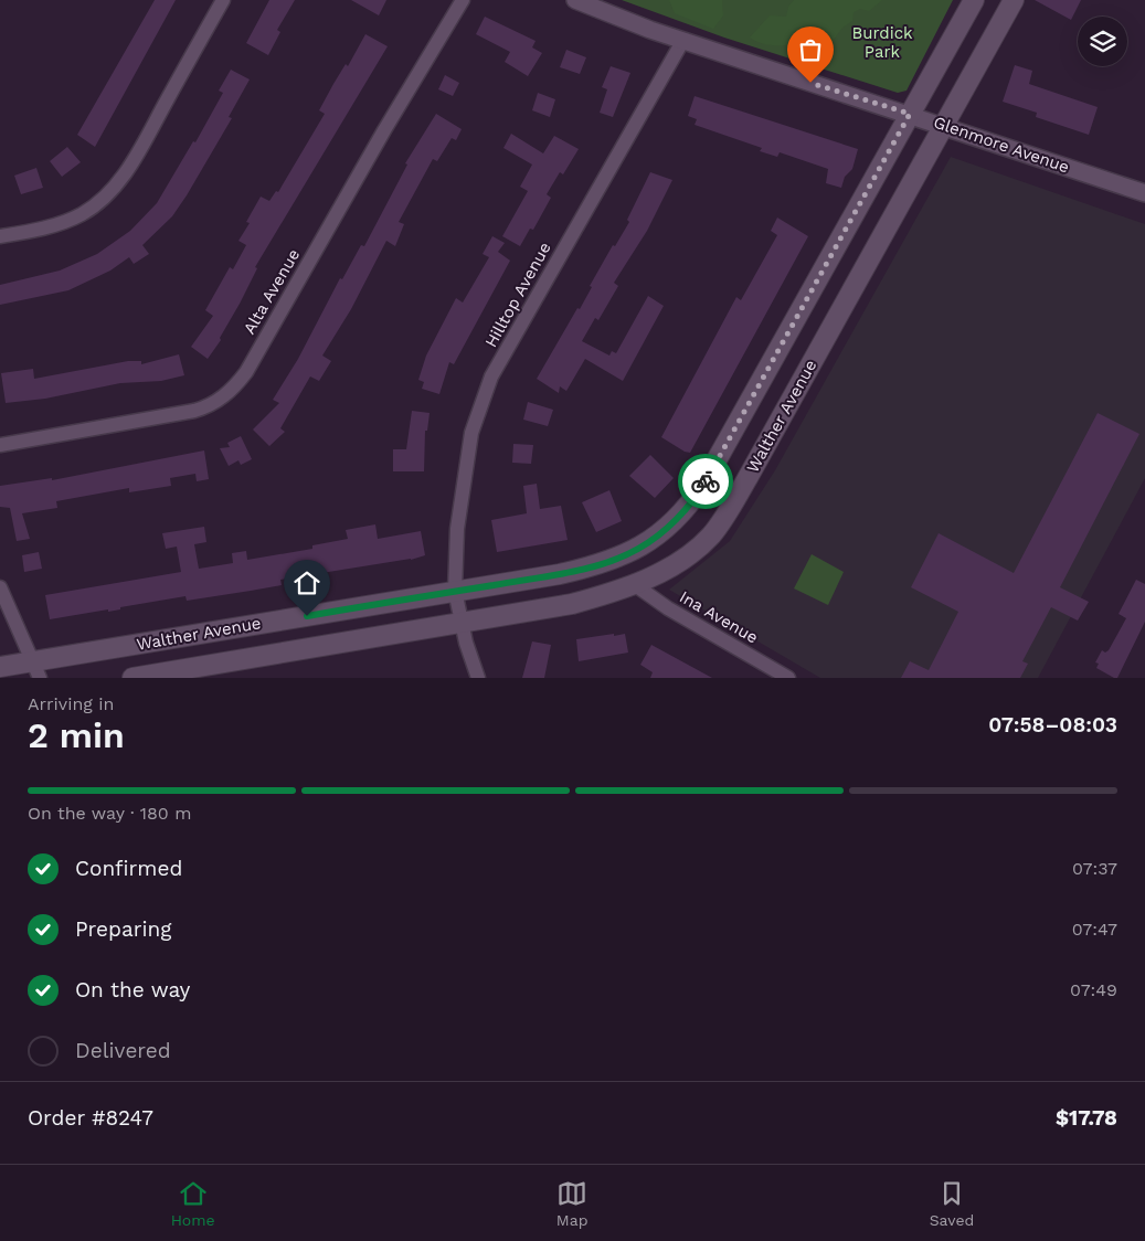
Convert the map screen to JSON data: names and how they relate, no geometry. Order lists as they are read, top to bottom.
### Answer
{
  "streets": {
    "main road": ["Walther Avenue"],
    "street": [
      "Glenmore Avenue",
      "Alta Avenue",
      "Hilltop Avenue",
      "Ina Avenue"
    ]
  },
  "crossings": [
    ["Glenmore Avenue", "Hilltop Avenue"],
    ["Glenmore Avenue", "Walther Avenue"],
    ["Hilltop Avenue", "Walther Avenue"],
    ["Walther Avenue", "Ina Avenue"]
  ],
  "parks": ["Burdick Park"],
  "page": {
    "heading": ["2 min", "Arriving in", "07:58–08:03"],
    "panel": ["Order #8247", "$17.78"],
    "bar": "On the way · 180 m",
    "list": [
      ["Confirmed", "07:37"],
      ["Preparing", "07:47"],
      ["On the way", "07:49"],
      "Delivered"
    ],
    "tabs": ["Home", "Map", "Saved"]
  }
}
